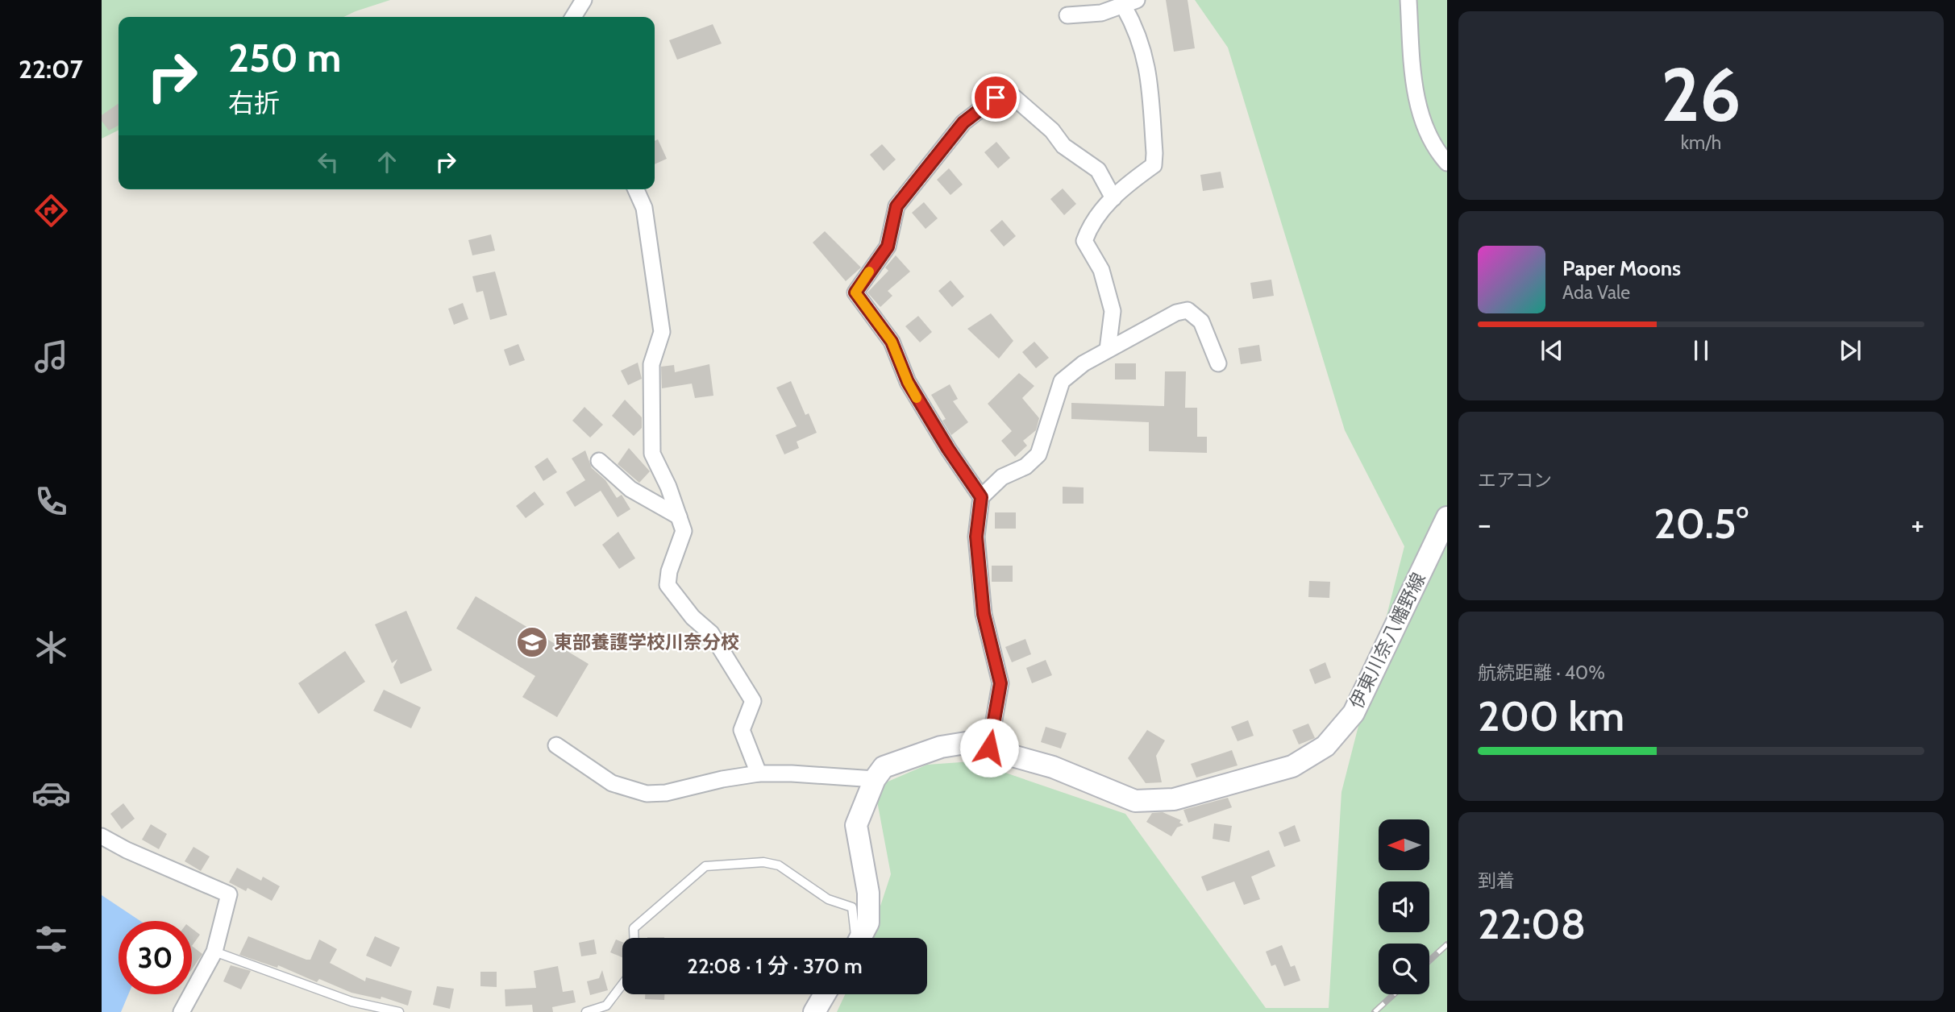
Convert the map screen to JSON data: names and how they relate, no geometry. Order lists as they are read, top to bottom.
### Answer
{
  "streets": {
    "main road": ["伊東川奈八幡野線"]
  },
  "places": {
    "school or university": ["東部養護学校川奈分校"]
  },
  "north": "left",
  "page": {
    "tabs": "22:07",
    "tile": [
      ["26", "km/h"],
      "エアコン",
      ["航続距離 · 40%", "200 km"],
      ["到着", "22:08"]
    ],
    "turn": ["250 m", "右折"],
    "song": ["Paper Moons", "Ada Vale"],
    "heat": ["−", "20.5°", "+"],
    "limit": "30",
    "trip": "22:08 · 1 分 · 370 m"
  }
}
